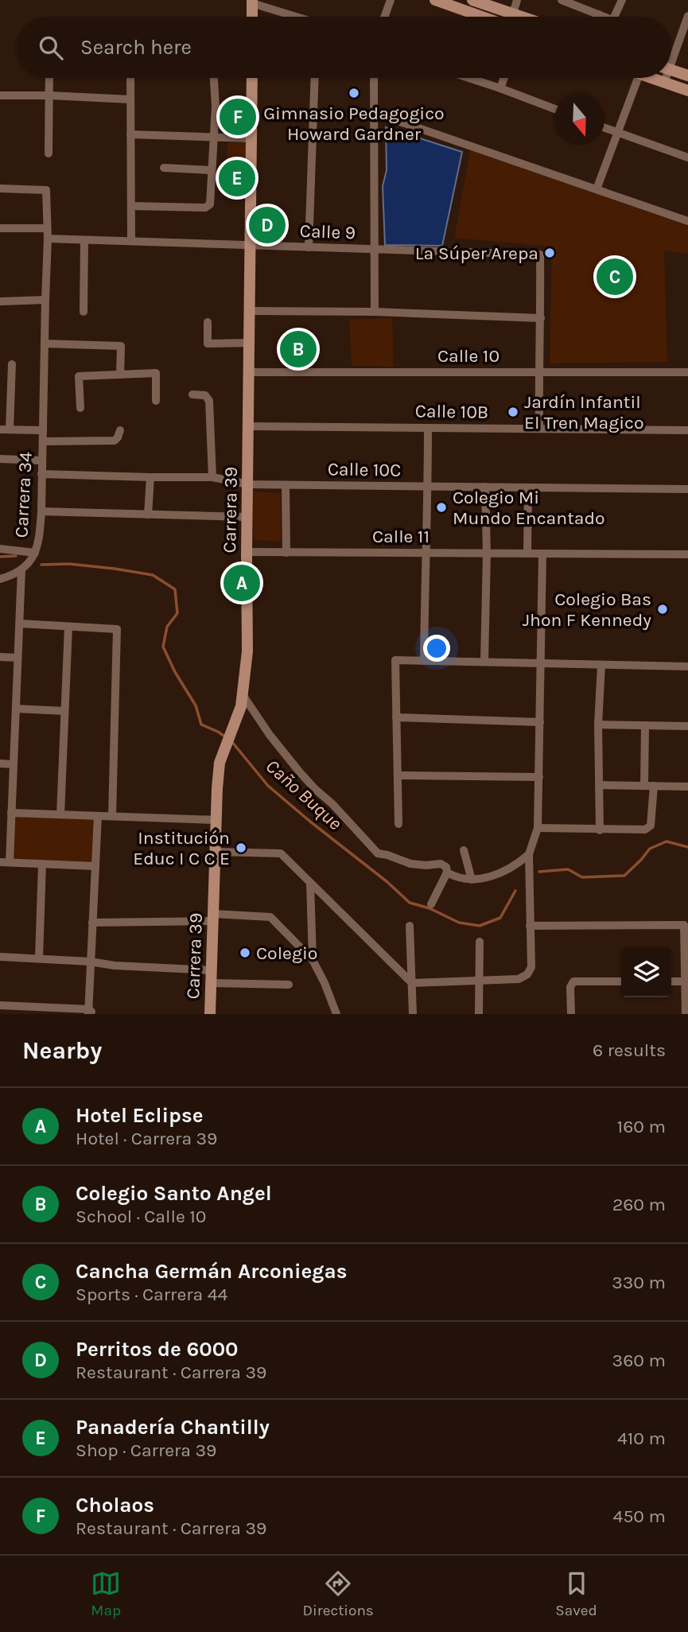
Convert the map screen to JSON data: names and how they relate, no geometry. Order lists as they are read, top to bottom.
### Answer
{
  "streets": {
    "street": [
      "Calle 9",
      "Calle 10",
      "Calle 10B",
      "Calle 10C",
      "Carrera 34",
      "Carrera 39",
      "Calle 11"
    ]
  },
  "crossings": [
    ["Calle 9", "Carrera 34"],
    ["Calle 9", "Carrera 39"],
    ["Calle 10", "Carrera 39"],
    ["Calle 10B", "Carrera 39"],
    ["Calle 10C", "Carrera 34"],
    ["Calle 10C", "Carrera 39"],
    ["Carrera 39", "Calle 11"]
  ],
  "water": ["Caño Buque"],
  "places": [
    "Gimnasio Pedagogico Howard Gardner",
    "La Súper Arepa",
    "Jardín Infantil El Tren Magico",
    "Colegio Mi Mundo Encantado",
    "Colegio Bas Jhon F Kennedy",
    "Institución Educ I C C E",
    "Colegio"
  ],
  "north": "bottom",
  "page": {
    "search": "Search here",
    "pins": [
      "F",
      "E",
      "D",
      "C",
      "B",
      "A"
    ],
    "heading": ["Nearby", "6 results"],
    "list": [
      {
        "mark": "A",
        "name": "Hotel Eclipse",
        "note": "Hotel · Carrera 39",
        "value": "160 m"
      },
      {
        "mark": "B",
        "name": "Colegio Santo Angel",
        "note": "School · Calle 10",
        "value": "260 m"
      },
      {
        "mark": "C",
        "name": "Cancha Germán Arconiegas",
        "note": "Sports · Carrera 44",
        "value": "330 m"
      },
      {
        "mark": "D",
        "name": "Perritos de 6000",
        "note": "Restaurant · Carrera 39",
        "value": "360 m"
      },
      {
        "mark": "E",
        "name": "Panadería Chantilly",
        "note": "Shop · Carrera 39",
        "value": "410 m"
      },
      {
        "mark": "F",
        "name": "Cholaos",
        "note": "Restaurant · Carrera 39",
        "value": "450 m"
      }
    ],
    "nav": ["Map", "Directions", "Saved"]
  }
}
